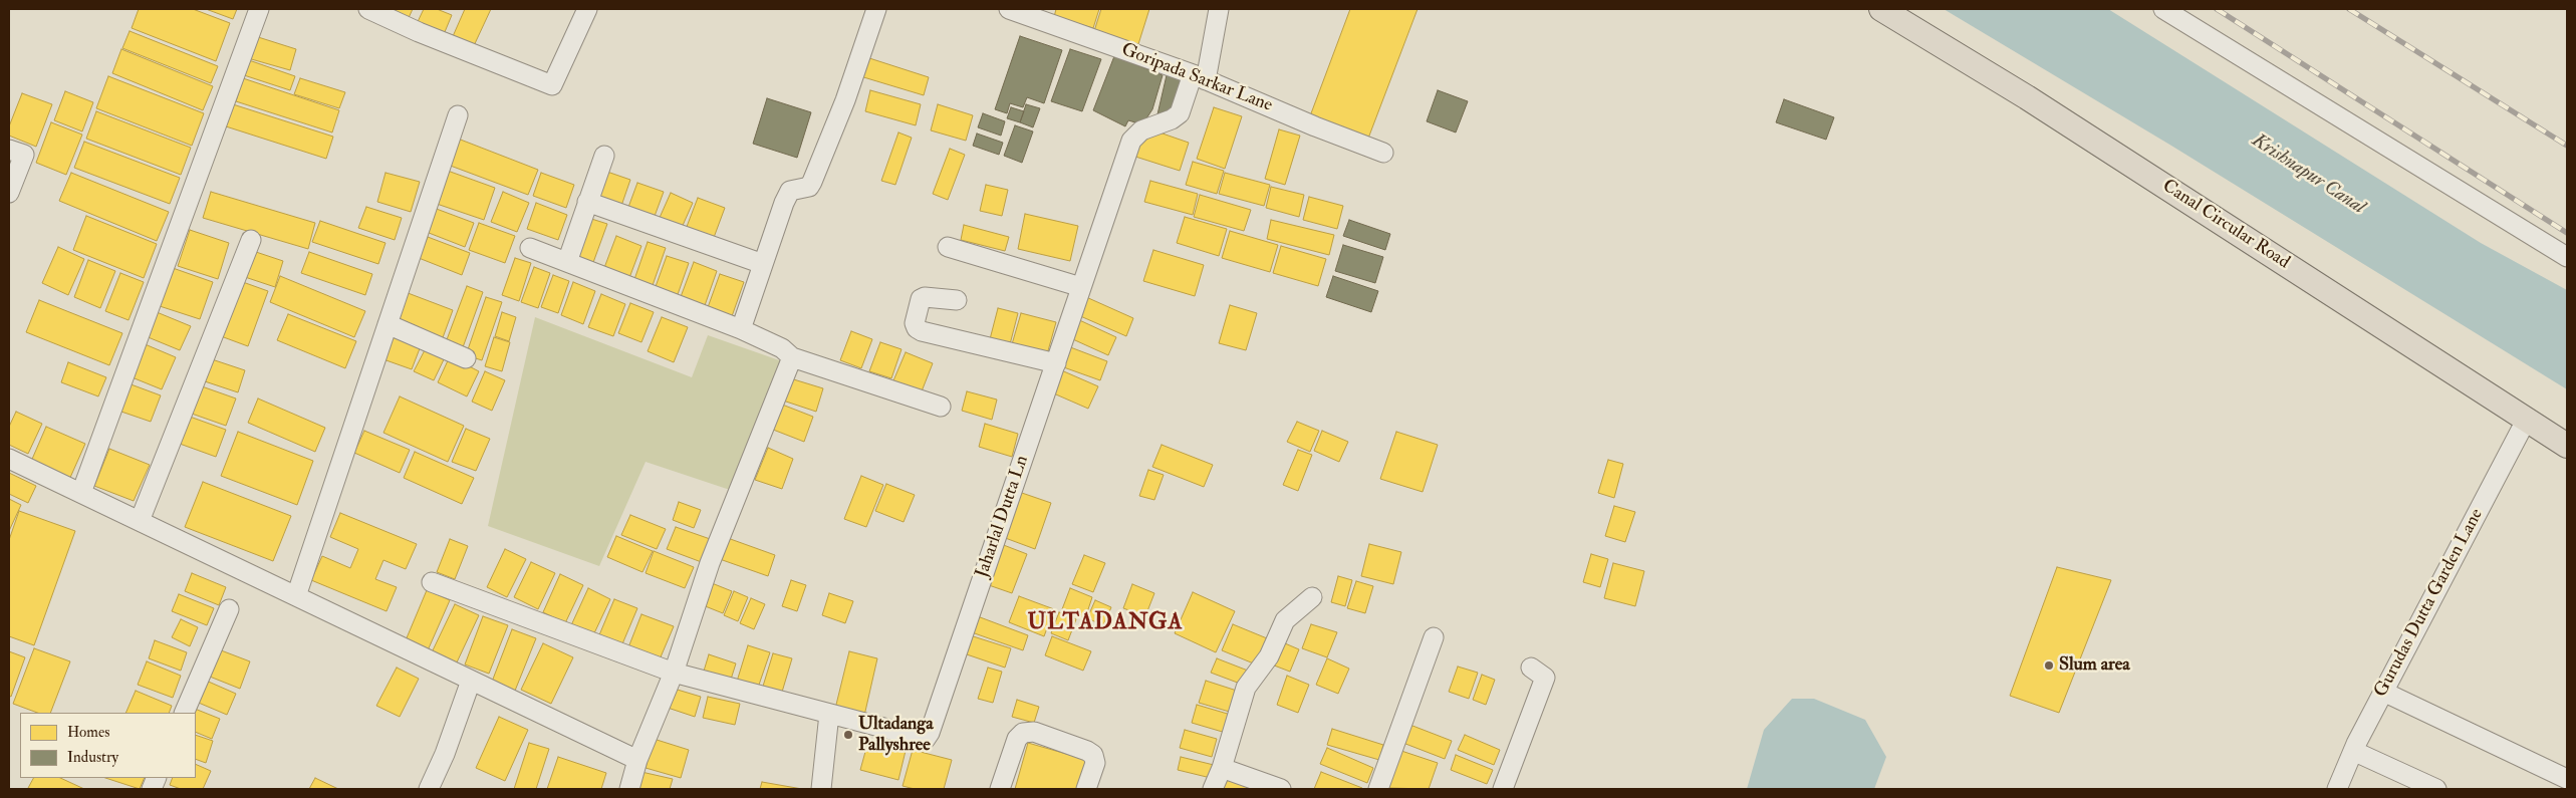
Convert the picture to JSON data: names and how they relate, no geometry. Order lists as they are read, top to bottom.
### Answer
{
  "streets": {
    "main road": ["Canal Circular Road"],
    "street": ["Goripada Sarkar Lane", "Jaharlal Dutta Ln", "Gurudas Dutta Garden Lane"]
  },
  "crossings": [
    ["Goripada Sarkar Lane", "Jaharlal Dutta Ln"],
    ["Canal Circular Road", "Gurudas Dutta Garden Lane"]
  ],
  "districts": ["ULTADANGA"],
  "water": ["Krishnapur Canal"],
  "places": ["Slum area", "Ultadanga Pallyshree"],
  "legend": ["Homes", "Industry"]
}
